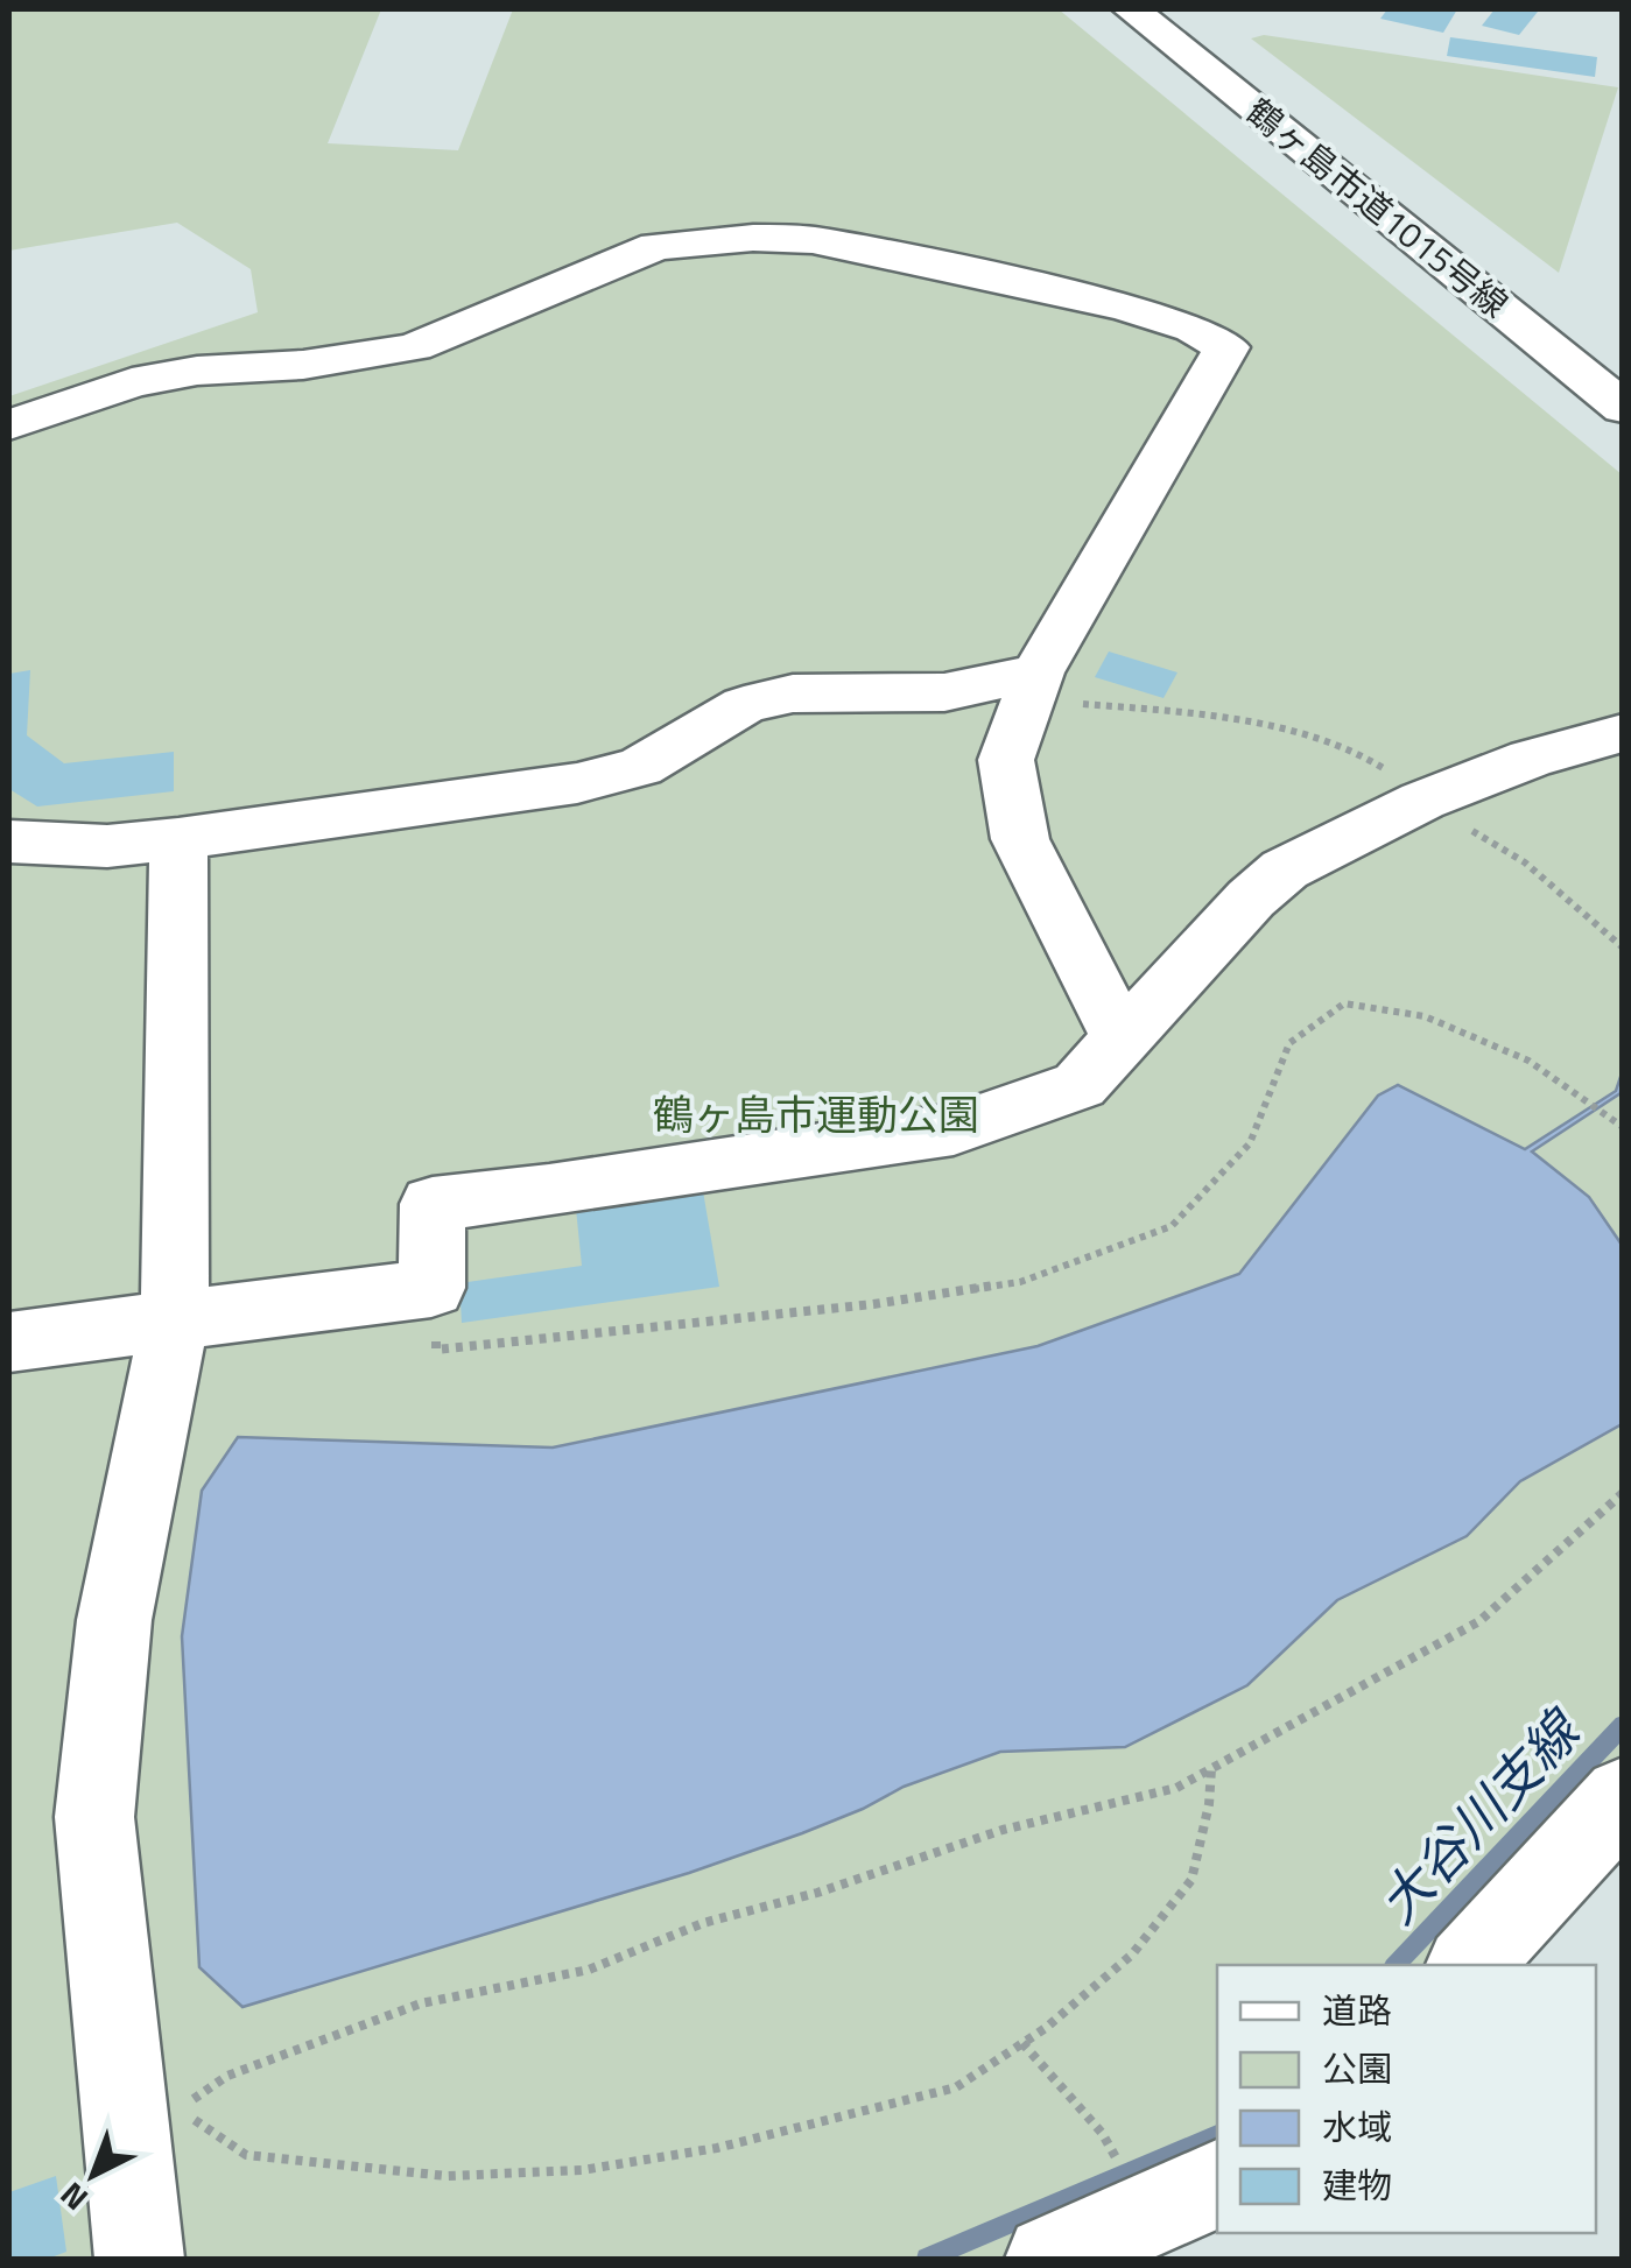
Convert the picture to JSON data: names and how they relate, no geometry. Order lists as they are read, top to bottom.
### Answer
{
  "streets": {
    "street": ["鶴ヶ島市道1015号線"]
  },
  "water": ["大谷川支線"],
  "parks": ["鶴ヶ島市運動公園"],
  "legend": [
    "道路",
    "公園",
    "水域",
    "建物"
  ],
  "north": "bottom left"
}
